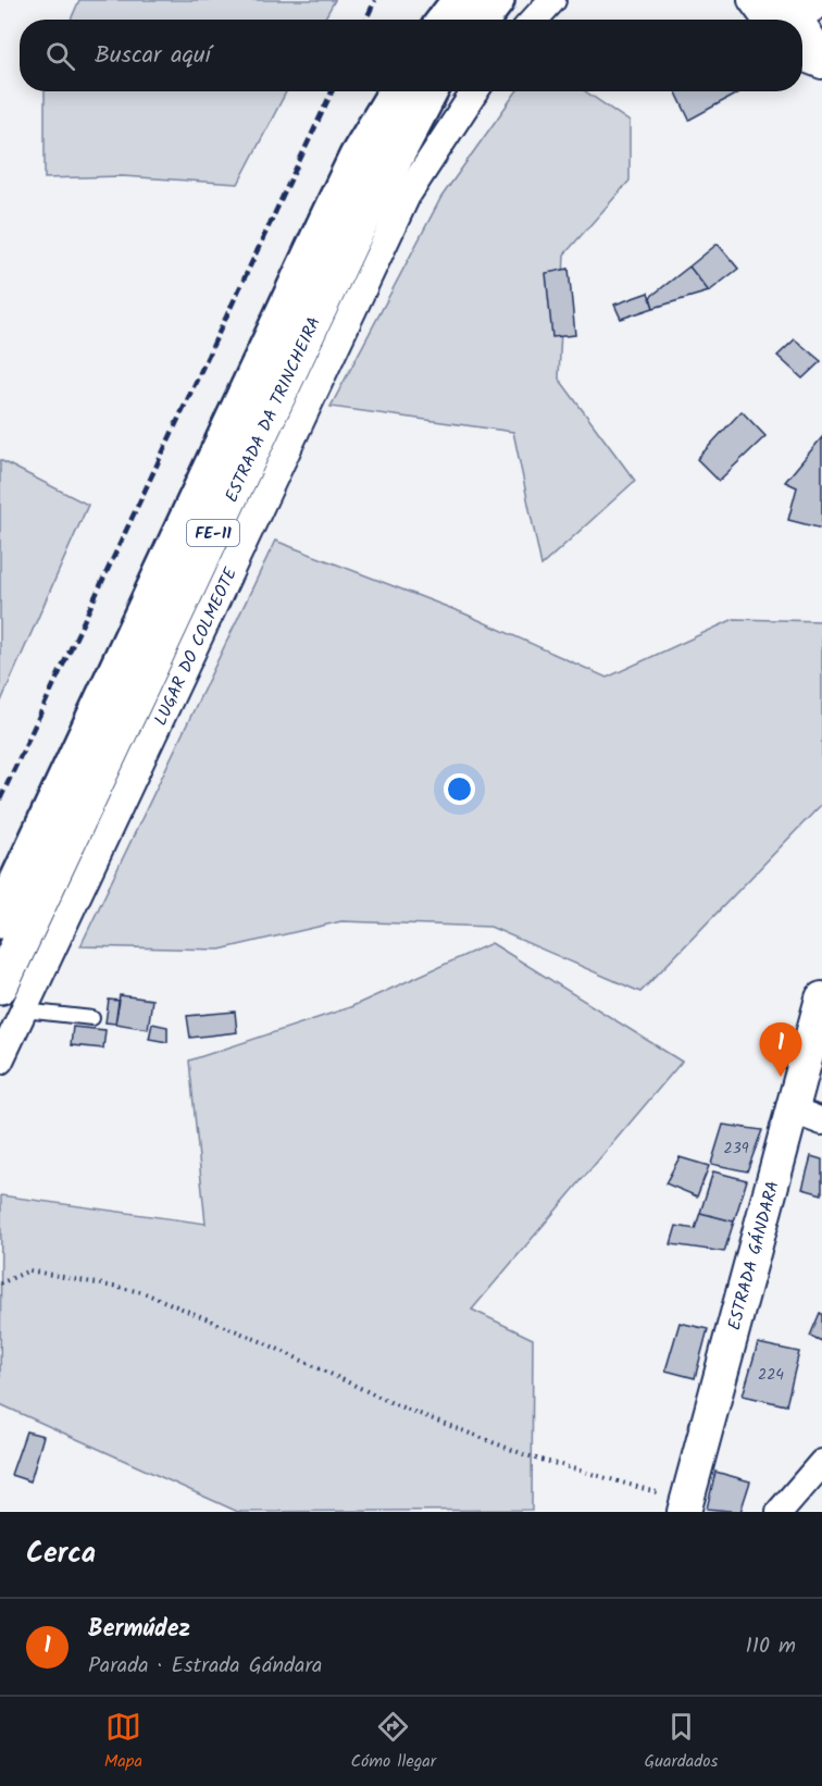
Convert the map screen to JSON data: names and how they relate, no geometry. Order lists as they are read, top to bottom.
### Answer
{
  "streets": {
    "highway": ["ESTRADA DA TRINCHEIRA", "FE-11"],
    "street": ["LUGAR DO COLMEOTE", "ESTRADA GÁNDARA"]
  },
  "crossings": [
    ["ESTRADA DA TRINCHEIRA", "LUGAR DO COLMEOTE"]
  ],
  "house_numbers": ["239", "224"],
  "page": {
    "search": "Buscar aquí",
    "pins": "1",
    "heading": "Cerca",
    "list": [
      {
        "mark": "1",
        "name": "Bermúdez",
        "note": "Parada · Estrada Gándara",
        "value": "110 m"
      }
    ],
    "nav": ["Mapa", "Cómo llegar", "Guardados"]
  }
}
